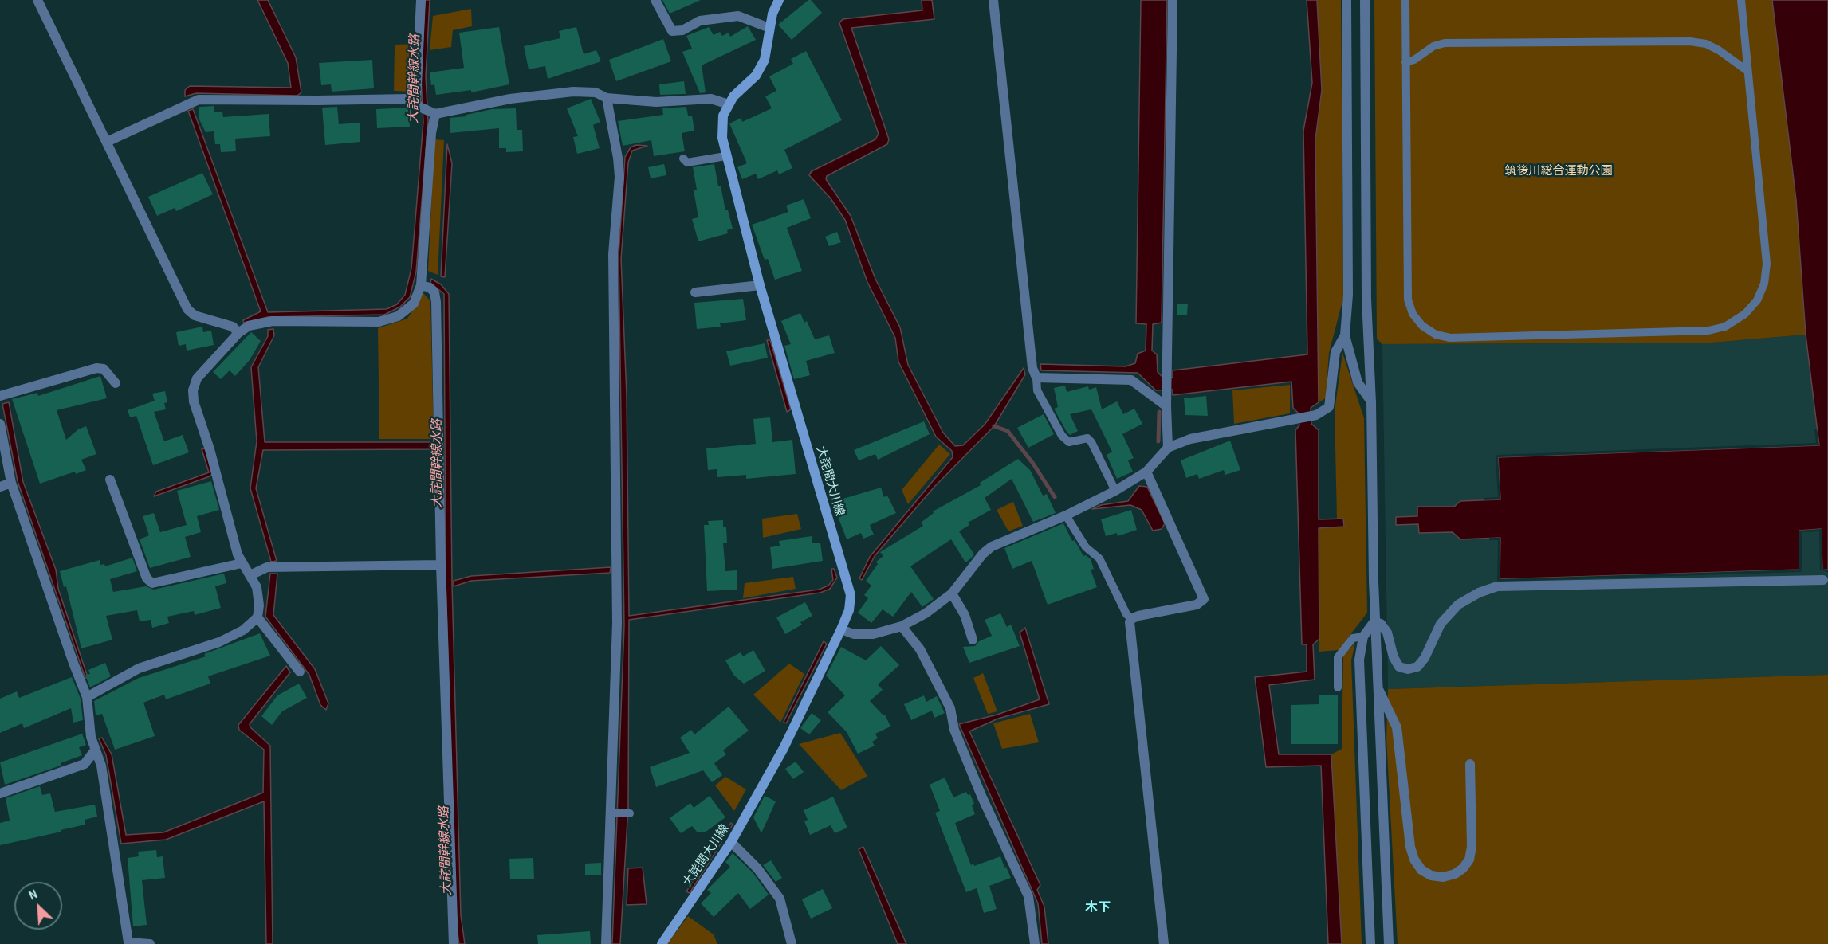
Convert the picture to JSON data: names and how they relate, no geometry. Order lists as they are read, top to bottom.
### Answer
{
  "streets": {
    "main road": ["大詫間大川線"]
  },
  "districts": ["木下"],
  "water": ["大詫間幹線水路"],
  "parks": ["筑後川総合運動公園"],
  "north": "top left"
}
